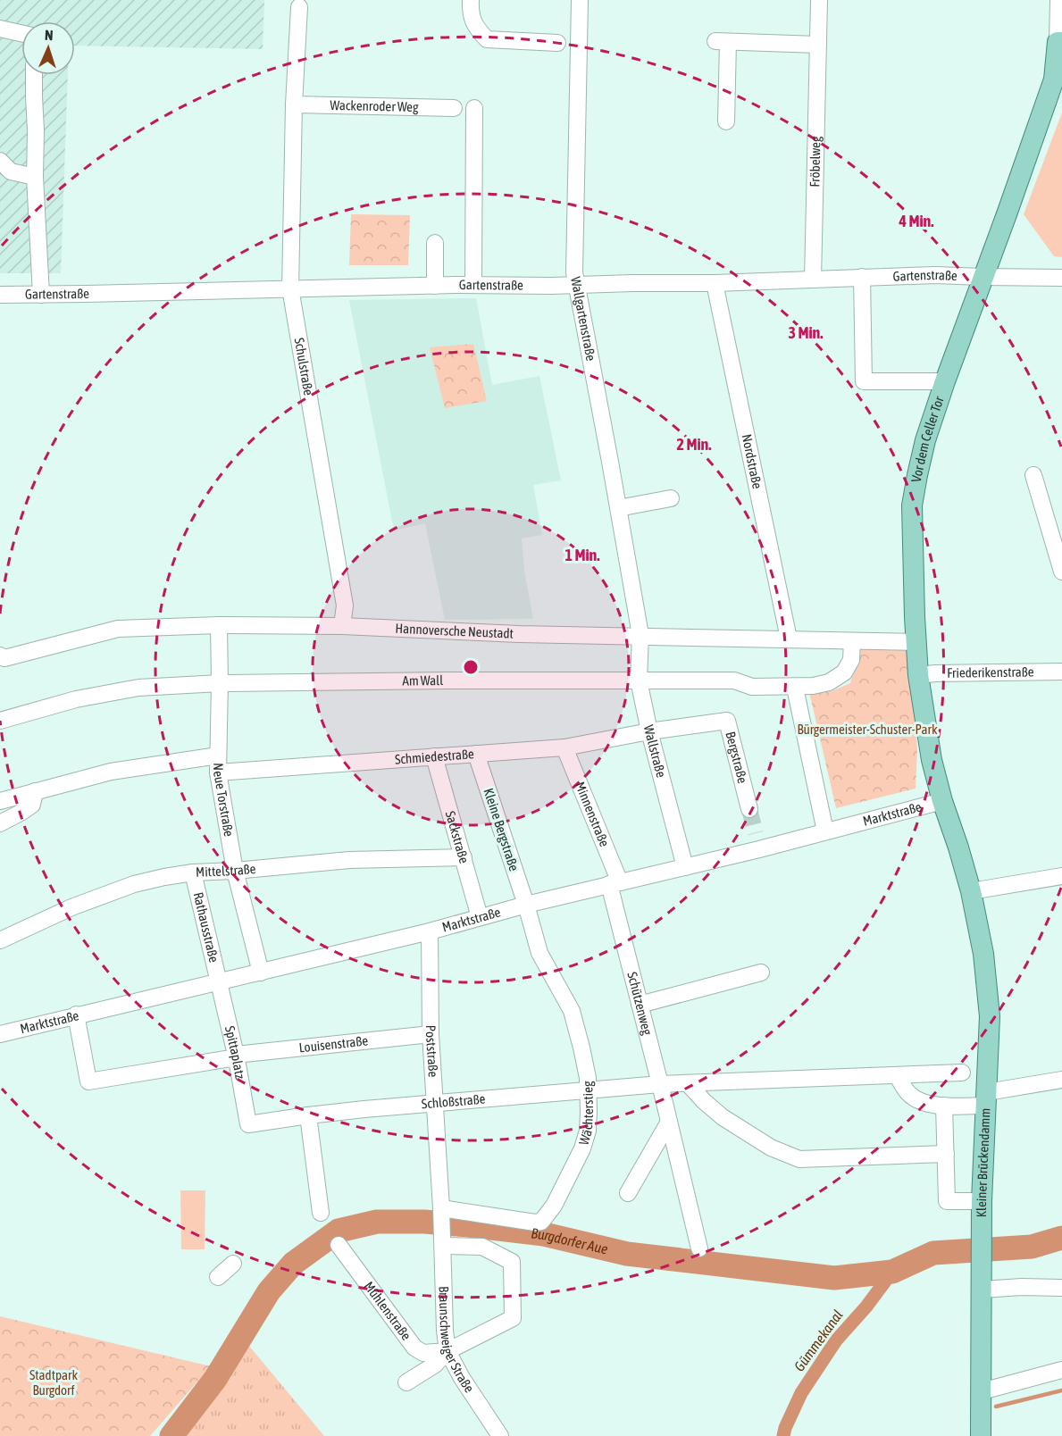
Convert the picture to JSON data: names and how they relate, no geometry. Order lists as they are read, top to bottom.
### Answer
{
  "streets": {
    "main road": ["Vor dem Celler Tor", "Kleiner Brückendamm"],
    "street": [
      "Wackenroder Weg",
      "Fröbelweg",
      "Gartenstraße",
      "Wallgartenstraße",
      "Schulstraße",
      "Nordstraße",
      "Hannoversche Neustadt",
      "Friederikenstraße",
      "Am Wall",
      "Wallstraße",
      "Schmiedestraße",
      "Bergstraße",
      "Neue Torstraße",
      "Minnenstraße",
      "Marktstraße",
      "Kleine Bergstraße",
      "Sackstraße",
      "Mittelstraße",
      "Rathausstraße",
      "Schützenweg",
      "Louisenstraße",
      "Poststraße",
      "Spittaplatz",
      "Schloßstraße",
      "Wächterstieg",
      "Mühlenstraße",
      "Braunschweiger Straße"
    ]
  },
  "crossings": [
    ["Wackenroder Weg", "Schulstraße"],
    ["Fröbelweg", "Gartenstraße"],
    ["Gartenstraße", "Wallgartenstraße"],
    ["Gartenstraße", "Schulstraße"],
    ["Gartenstraße", "Vor dem Celler Tor"],
    ["Gartenstraße", "Nordstraße"],
    ["Wallgartenstraße", "Hannoversche Neustadt"],
    ["Wallgartenstraße", "Wallstraße"],
    ["Schulstraße", "Hannoversche Neustadt"],
    ["Vor dem Celler Tor", "Hannoversche Neustadt"],
    ["Vor dem Celler Tor", "Friederikenstraße"],
    ["Vor dem Celler Tor", "Marktstraße"],
    ["Vor dem Celler Tor", "Kleiner Brückendamm"],
    ["Nordstraße", "Hannoversche Neustadt"],
    ["Hannoversche Neustadt", "Am Wall"],
    ["Hannoversche Neustadt", "Wallstraße"],
    ["Hannoversche Neustadt", "Neue Torstraße"],
    ["Am Wall", "Wallstraße"],
    ["Am Wall", "Neue Torstraße"],
    ["Wallstraße", "Schmiedestraße"],
    ["Wallstraße", "Bergstraße"],
    ["Wallstraße", "Marktstraße"],
    ["Schmiedestraße", "Bergstraße"],
    ["Schmiedestraße", "Neue Torstraße"],
    ["Schmiedestraße", "Minnenstraße"],
    ["Schmiedestraße", "Kleine Bergstraße"],
    ["Schmiedestraße", "Sackstraße"],
    ["Neue Torstraße", "Marktstraße"],
    ["Neue Torstraße", "Mittelstraße"],
    ["Minnenstraße", "Marktstraße"],
    ["Minnenstraße", "Schützenweg"],
    ["Marktstraße", "Kleine Bergstraße"],
    ["Marktstraße", "Sackstraße"],
    ["Marktstraße", "Rathausstraße"],
    ["Marktstraße", "Schützenweg"],
    ["Marktstraße", "Louisenstraße"],
    ["Marktstraße", "Poststraße"],
    ["Marktstraße", "Spittaplatz"],
    ["Marktstraße", "Wächterstieg"],
    ["Kleine Bergstraße", "Wächterstieg"],
    ["Sackstraße", "Mittelstraße"],
    ["Mittelstraße", "Rathausstraße"],
    ["Rathausstraße", "Spittaplatz"],
    ["Schützenweg", "Schloßstraße"],
    ["Louisenstraße", "Poststraße"],
    ["Louisenstraße", "Spittaplatz"],
    ["Poststraße", "Schloßstraße"],
    ["Poststraße", "Wächterstieg"],
    ["Poststraße", "Braunschweiger Straße"],
    ["Spittaplatz", "Schloßstraße"],
    ["Schloßstraße", "Wächterstieg"],
    ["Mühlenstraße", "Braunschweiger Straße"]
  ],
  "water": ["Burgdorfer Aue", "Gümmekanal"],
  "parks": ["Bürgermeister-Schuster-Park", "Stadtpark Burgdorf"],
  "north": "top",
  "rings": [
    "4 Min.",
    "3 Min.",
    "2 Min.",
    "1 Min."
  ]
}
